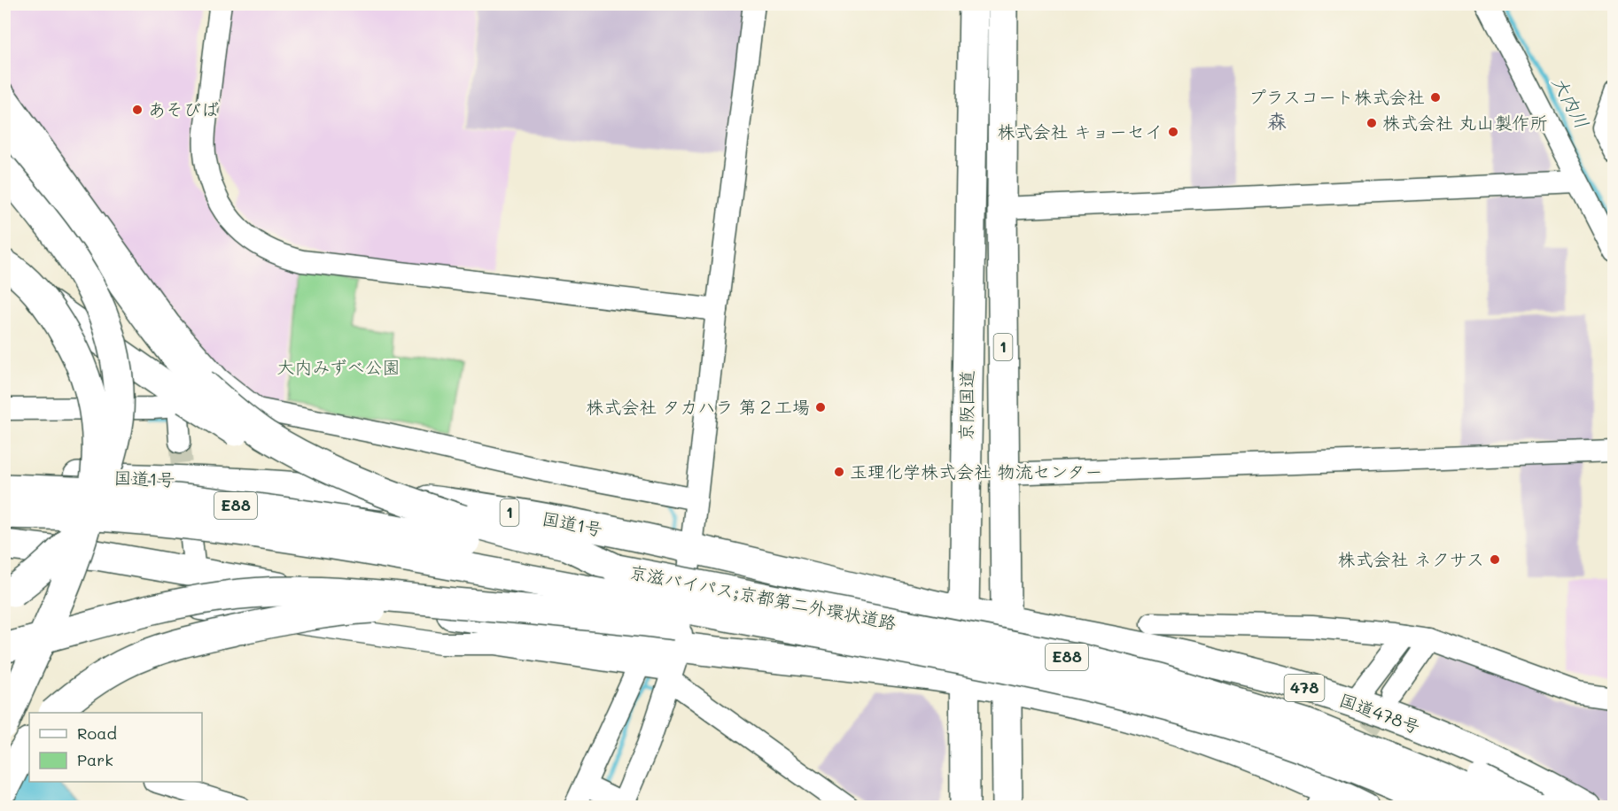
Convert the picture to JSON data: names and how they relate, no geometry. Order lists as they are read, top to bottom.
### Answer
{
  "streets": {
    "highway": [
      "1",
      "京阪国道",
      "国道1号",
      "E88",
      "京滋バイパス;京都第二外環状道路",
      "国道478号"
    ]
  },
  "crossings": [
    ["京阪国道", "国道1号"],
    ["京阪国道", "京滋バイパス;京都第二外環状道路"]
  ],
  "districts": ["森"],
  "water": ["大内川"],
  "parks": ["大内みずべ公園"],
  "places": [
    "プラスコート株式会社",
    "あそびば",
    "株式会社 丸山製作所",
    "株式会社 キョーセイ",
    "株式会社 タカハラ 第２工場",
    "玉理化学株式会社 物流センター",
    "株式会社 ネクサス"
  ],
  "legend": ["Road", "Park"]
}
